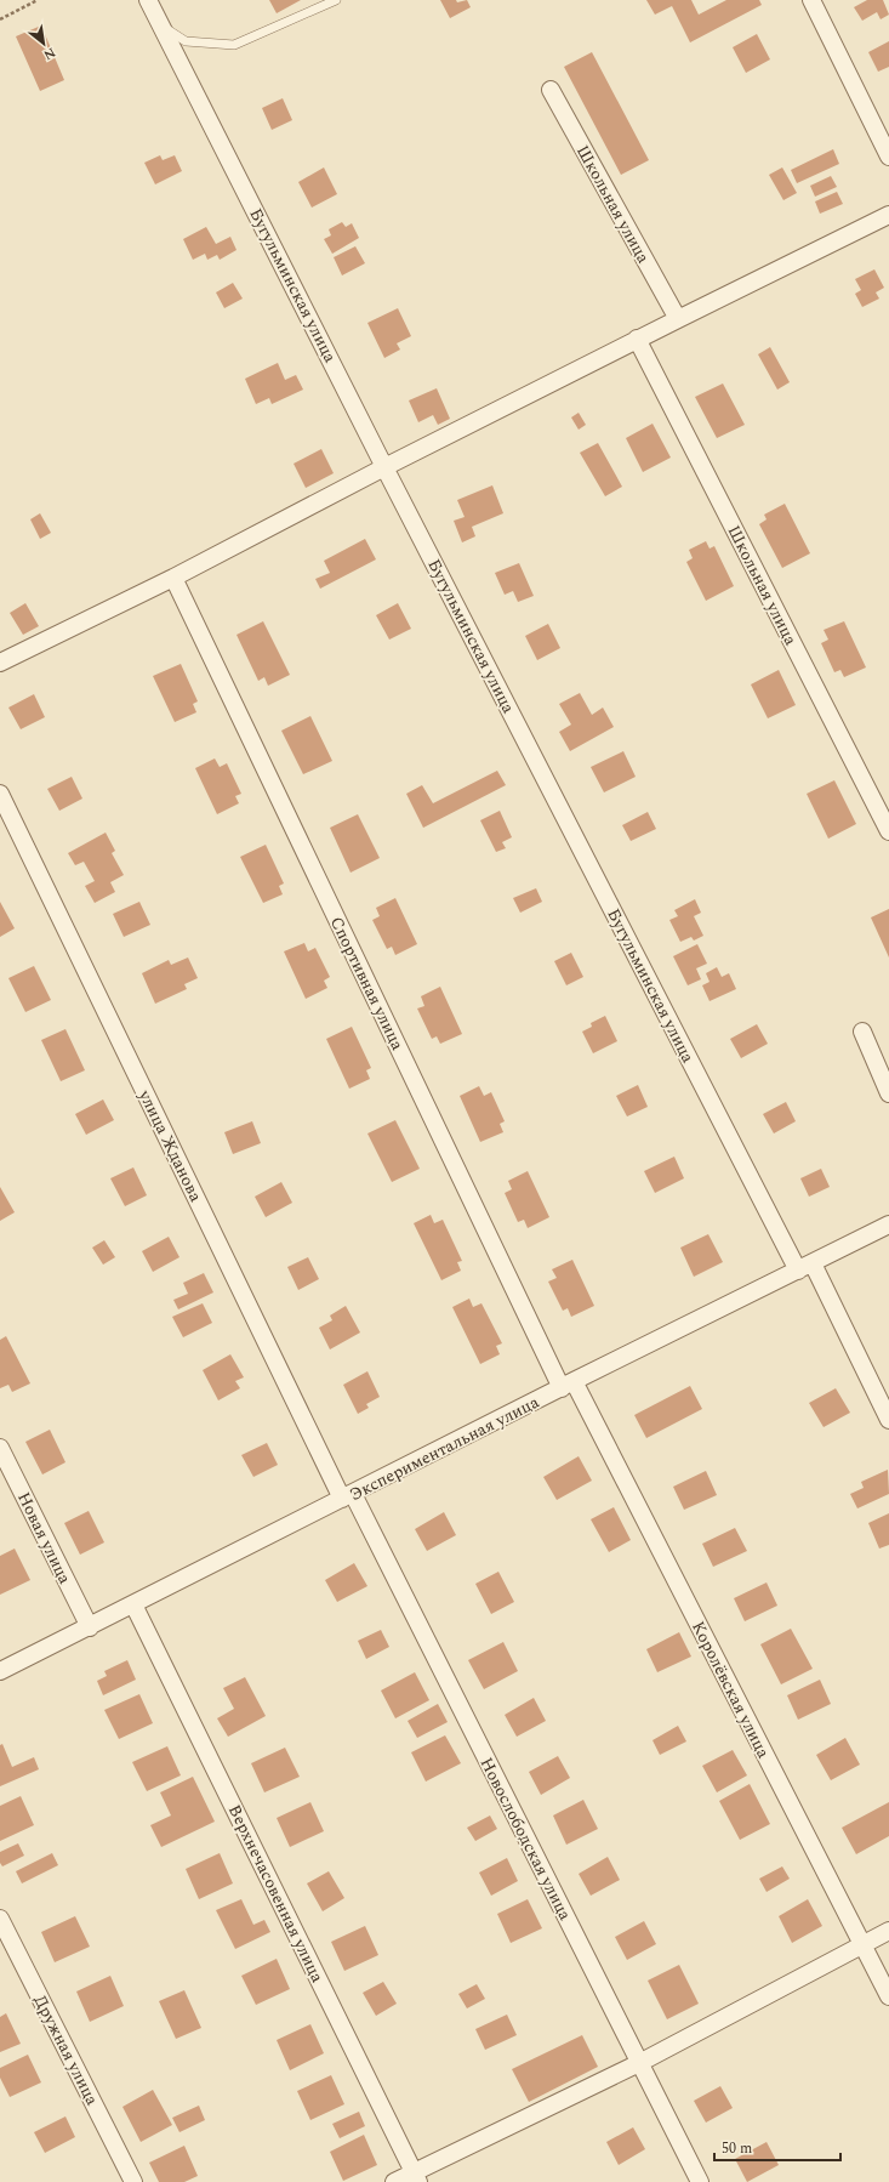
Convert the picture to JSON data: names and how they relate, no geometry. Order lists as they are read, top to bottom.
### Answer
{
  "streets": {
    "street": [
      "Школьная улица",
      "Бугульминская улица",
      "Спортивная улица",
      "улица Жданова",
      "Экспериментальная улица",
      "Новая улица",
      "Королёвская улица",
      "Новослободская улица",
      "Верхнечасовенная улица",
      "Дружная улица"
    ]
  },
  "crossings": [
    ["Бугульминская улица", "Экспериментальная улица"],
    ["Спортивная улица", "Экспериментальная улица"],
    ["Спортивная улица", "Королёвская улица"],
    ["улица Жданова", "Экспериментальная улица"],
    ["улица Жданова", "Новослободская улица"],
    ["Экспериментальная улица", "Новая улица"],
    ["Экспериментальная улица", "Королёвская улица"],
    ["Экспериментальная улица", "Новослободская улица"],
    ["Экспериментальная улица", "Верхнечасовенная улица"]
  ],
  "scale_bar": "50 m",
  "north": "bottom right"
}
